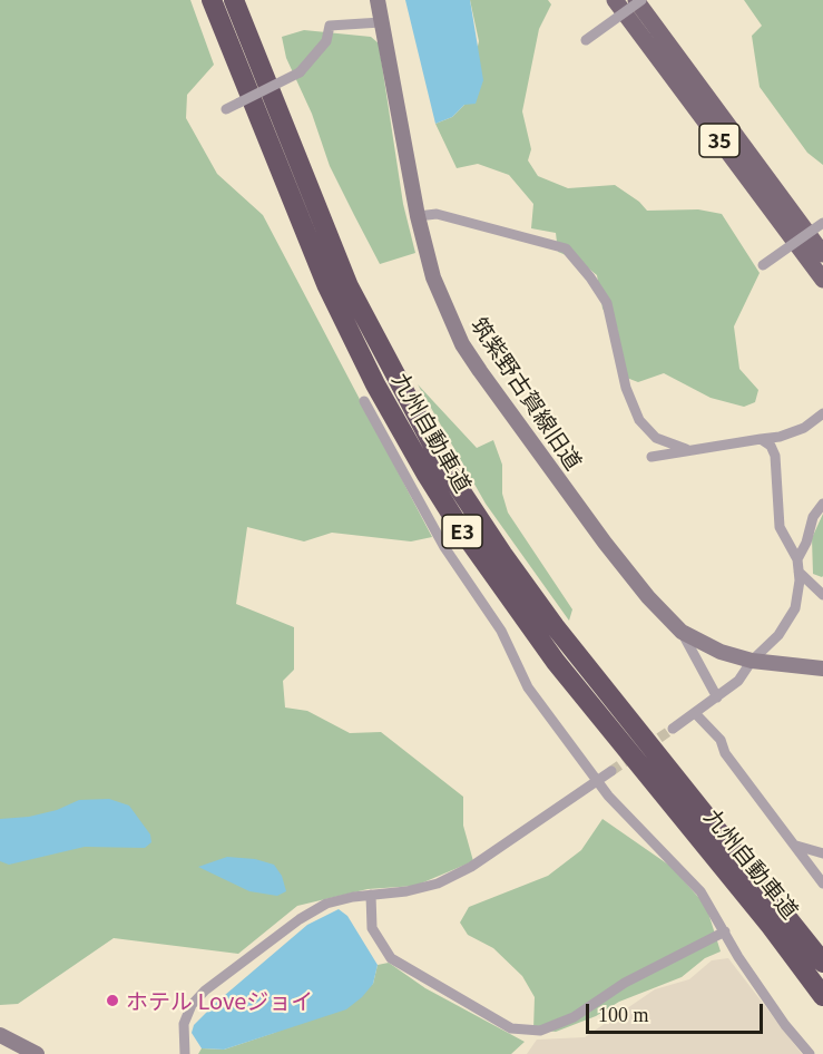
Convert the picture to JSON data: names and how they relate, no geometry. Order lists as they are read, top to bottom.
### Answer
{
  "streets": {
    "highway": ["九州自動車道", "E3"],
    "main road": ["35"],
    "street": ["筑紫野古賀線旧道"]
  },
  "places": ["ホテル Loveジョイ"],
  "scale_bar": "100 m"
}
